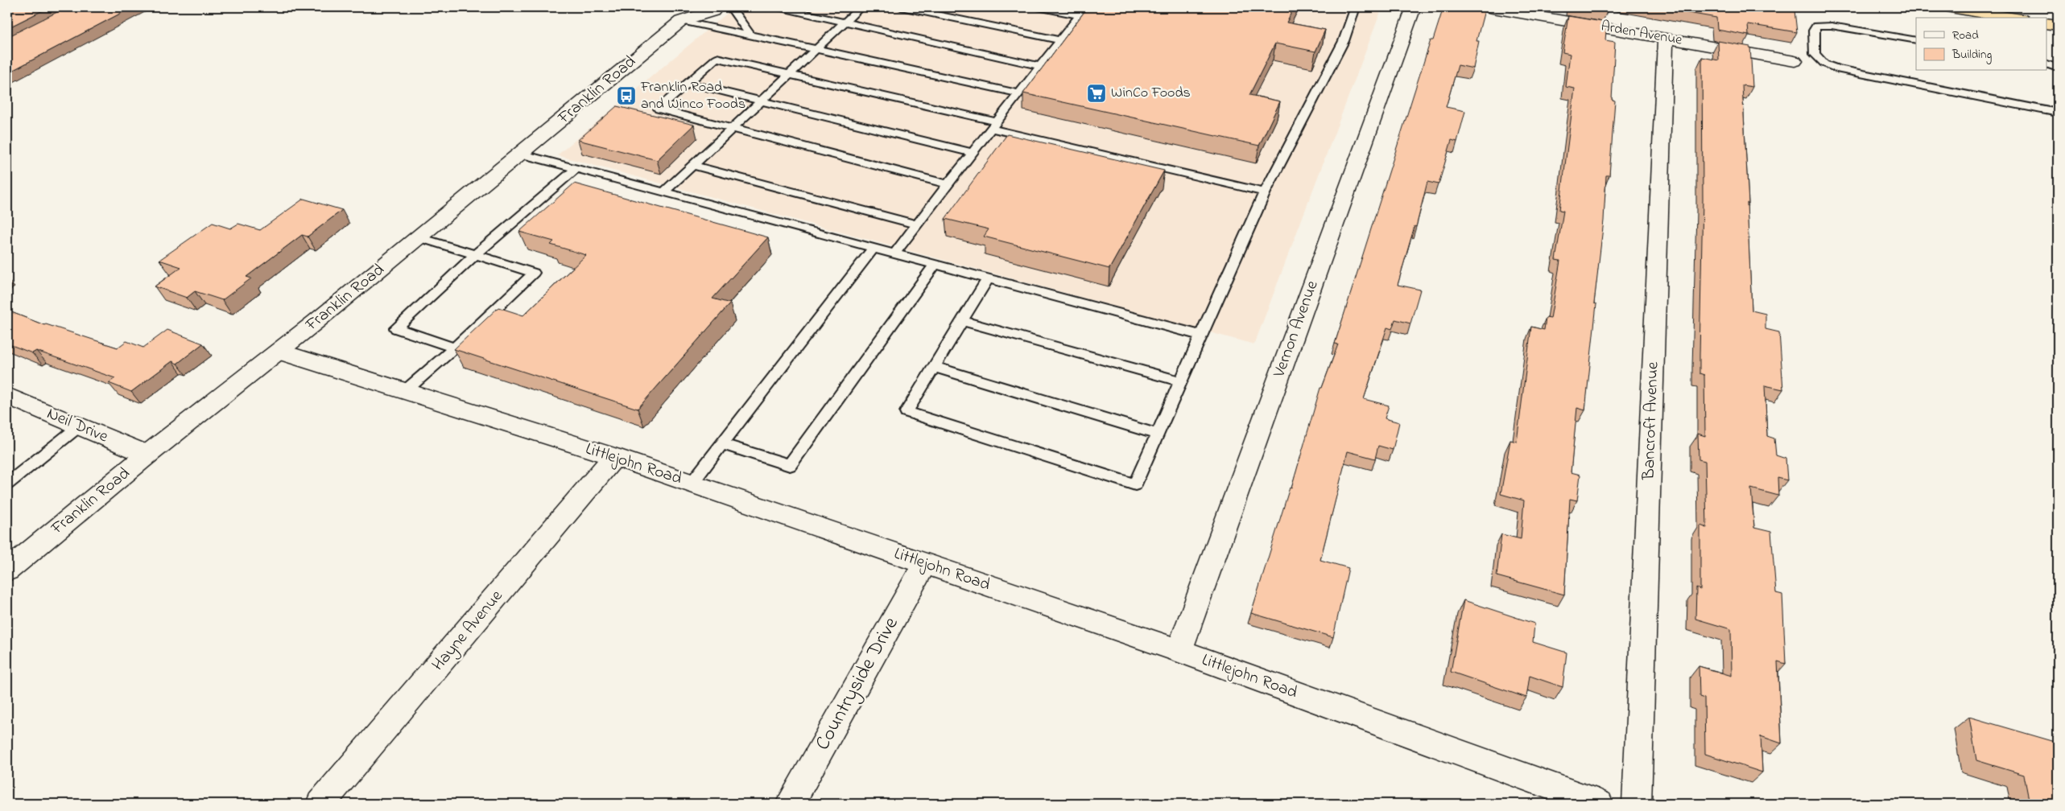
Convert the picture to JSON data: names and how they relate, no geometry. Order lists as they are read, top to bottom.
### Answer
{
  "streets": {
    "street": [
      "Arden Avenue",
      "Franklin Road",
      "Vernon Avenue",
      "Bancroft Avenue",
      "Neil Drive",
      "Littlejohn Road",
      "Hayne Avenue",
      "Countryside Drive"
    ]
  },
  "crossings": [
    ["Arden Avenue", "Bancroft Avenue"],
    ["Franklin Road", "Neil Drive"],
    ["Franklin Road", "Littlejohn Road"],
    ["Vernon Avenue", "Littlejohn Road"],
    ["Littlejohn Road", "Hayne Avenue"],
    ["Littlejohn Road", "Countryside Drive"]
  ],
  "places": {
    "supermarket": ["WinCo Foods"],
    "bus stop": ["Franklin Road and Winco Foods"]
  },
  "legend": ["Road", "Building"]
}
